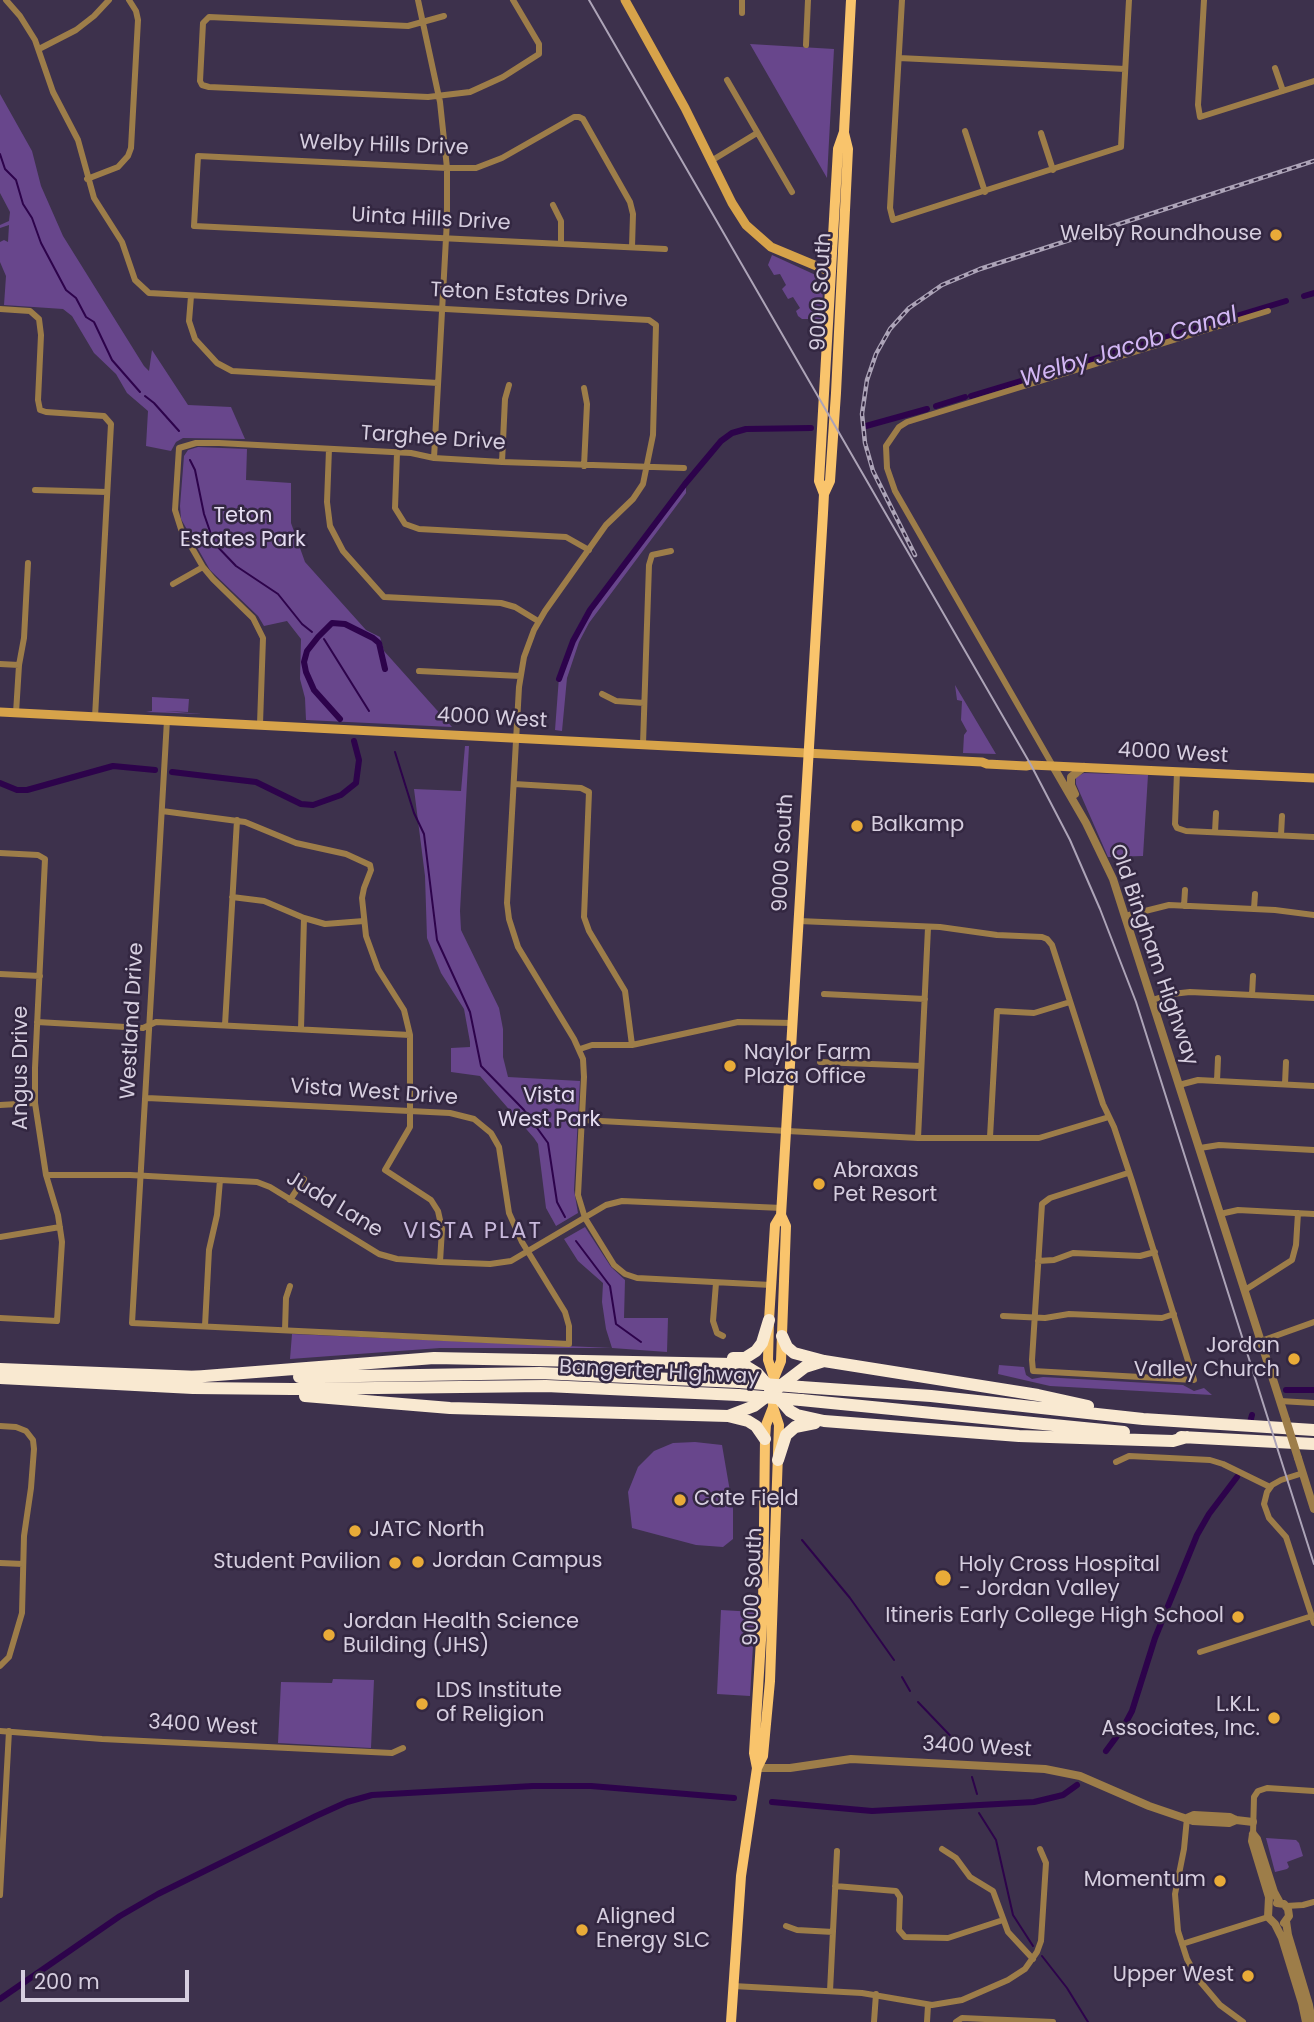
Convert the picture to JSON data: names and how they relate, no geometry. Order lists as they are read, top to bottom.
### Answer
{
  "streets": {
    "highway": ["Bangerter Highway"],
    "main road": ["9000 South", "4000 West"],
    "street": [
      "Welby Hills Drive",
      "Uinta Hills Drive",
      "Teton Estates Drive",
      "Targhee Drive",
      "Old Bingham Highway",
      "Westland Drive",
      "Angus Drive",
      "Vista West Drive",
      "Judd Lane",
      "3400 West"
    ]
  },
  "crossings": [
    ["Welby Hills Drive", "Uinta Hills Drive"],
    ["9000 South", "4000 West"],
    ["9000 South", "Judd Lane"],
    ["9000 South", "3400 West"],
    ["Teton Estates Drive", "Targhee Drive"],
    ["Teton Estates Drive", "4000 West"],
    ["4000 West", "Old Bingham Highway"],
    ["4000 West", "Westland Drive"],
    ["Westland Drive", "Vista West Drive"],
    ["Westland Drive", "Judd Lane"],
    ["Angus Drive", "Judd Lane"],
    ["Vista West Drive", "Judd Lane"]
  ],
  "districts": ["VISTA PLAT"],
  "water": ["Welby Jacob Canal"],
  "parks": ["Teton Estates Park", "Vista West Park"],
  "places": [
    "Welby Roundhouse",
    "Balkamp",
    "Naylor Farm Plaza Office",
    "Abraxas Pet Resort",
    "Jordan Valley Church",
    "Cate Field",
    "JATC North",
    "Jordan Campus",
    "Student Pavilion",
    "Holy Cross Hospital - Jordan Valley",
    "Itineris Early College High School",
    "Jordan Health Science Building (JHS)",
    "LDS Institute of Religion",
    "L.K.L. Associates, Inc.",
    "Momentum",
    "Aligned Energy SLC",
    "Upper West"
  ],
  "scale_bar": "200 m"
}
